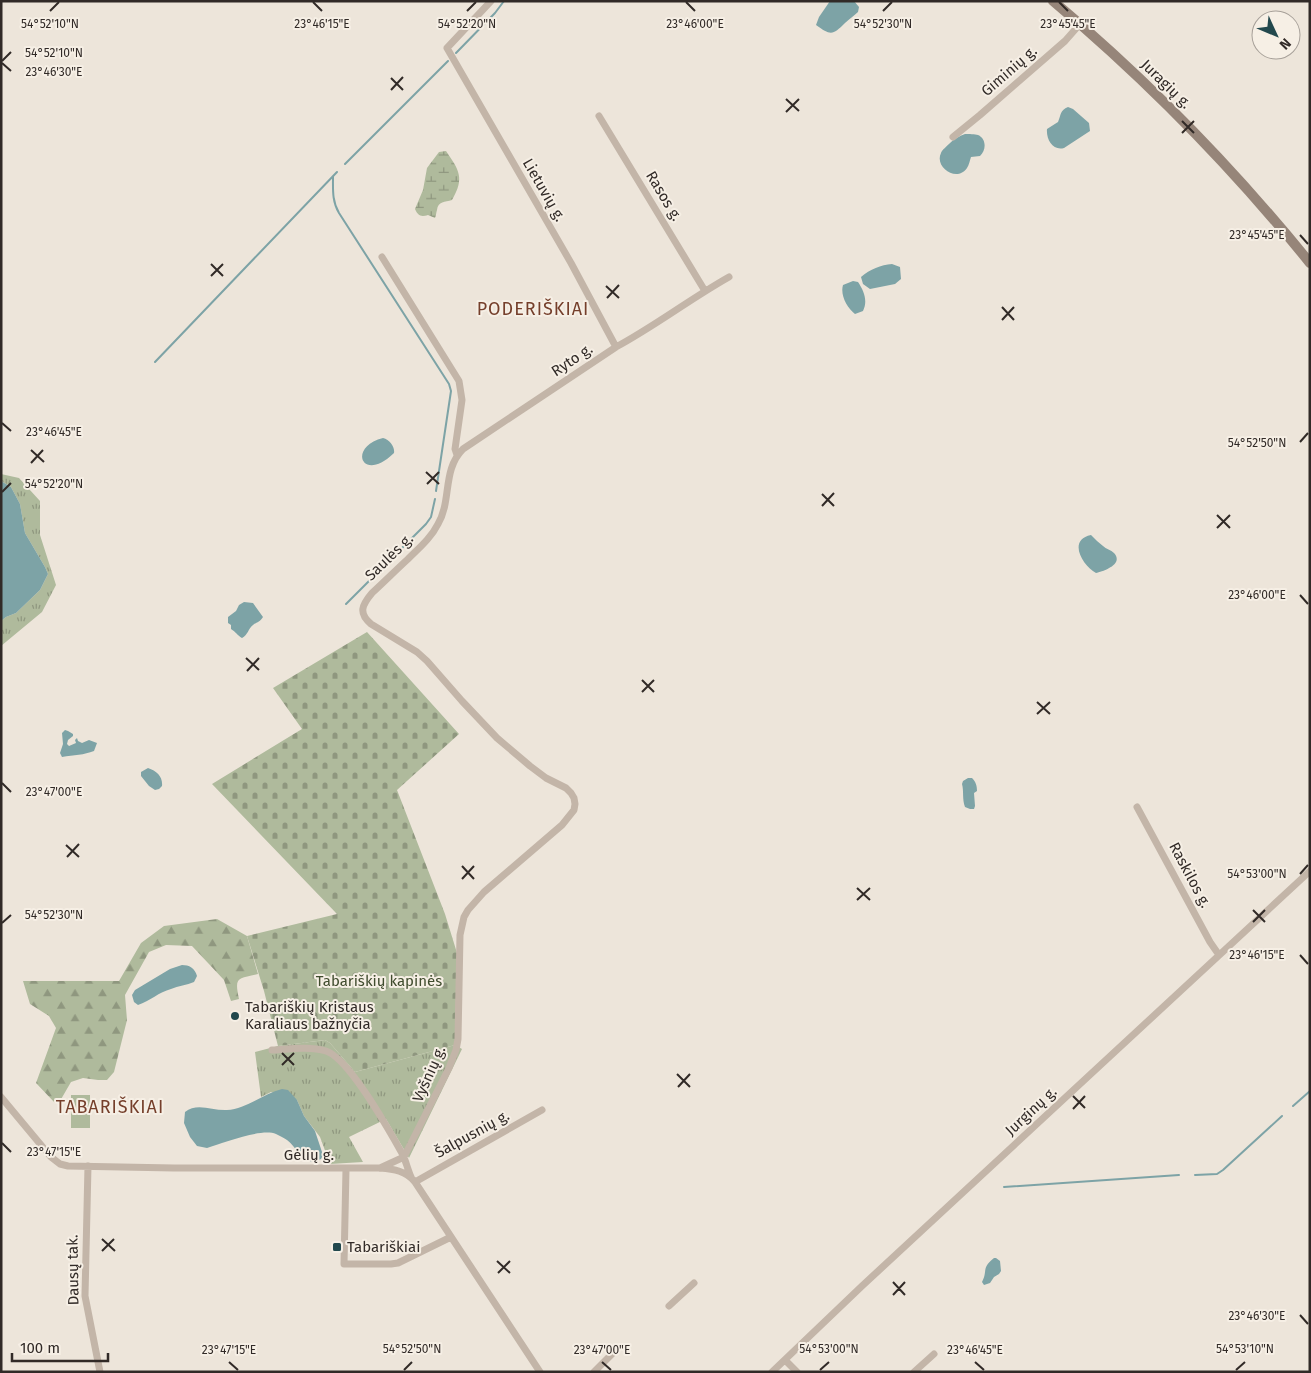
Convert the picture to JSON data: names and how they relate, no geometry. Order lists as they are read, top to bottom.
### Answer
{
  "streets": {
    "main road": ["Juragių g."],
    "street": [
      "Giminių g.",
      "Lietuvių g.",
      "Rasos g.",
      "Ryto g.",
      "Saulės g.",
      "Raskilos g.",
      "Vyšnių g.",
      "Jurginų g.",
      "Šalpusnių g.",
      "Gėlių g.",
      "Dausų tak."
    ]
  },
  "crossings": [
    ["Giminių g.", "Juragių g."],
    ["Lietuvių g.", "Ryto g."],
    ["Rasos g.", "Ryto g."],
    ["Ryto g.", "Saulės g."],
    ["Saulės g.", "Vyšnių g."],
    ["Raskilos g.", "Jurginų g."],
    ["Šalpusnių g.", "Gėlių g."],
    ["Gėlių g.", "Dausų tak."]
  ],
  "districts": ["PODERIŠKIAI", "TABARIŠKIAI"],
  "parks": ["Tabariškių kapinės"],
  "places": {
    "other": ["Tabariškių Kristaus Karaliaus bažnyčia"],
    "transit": ["Tabariškiai"]
  },
  "scale_bar": "100 m",
  "north": "bottom right",
  "coordinates": [
    "23°46'15\"E",
    "23°46'00\"E",
    "23°45'45\"E",
    "54°52'10\"N",
    "54°52'20\"N",
    "54°52'30\"N",
    "23°46'30\"E",
    "23°46'45\"E",
    "54°52'50\"N",
    "23°47'00\"E",
    "54°53'00\"N",
    "23°47'15\"E",
    "54°53'10\"N"
  ]
}
